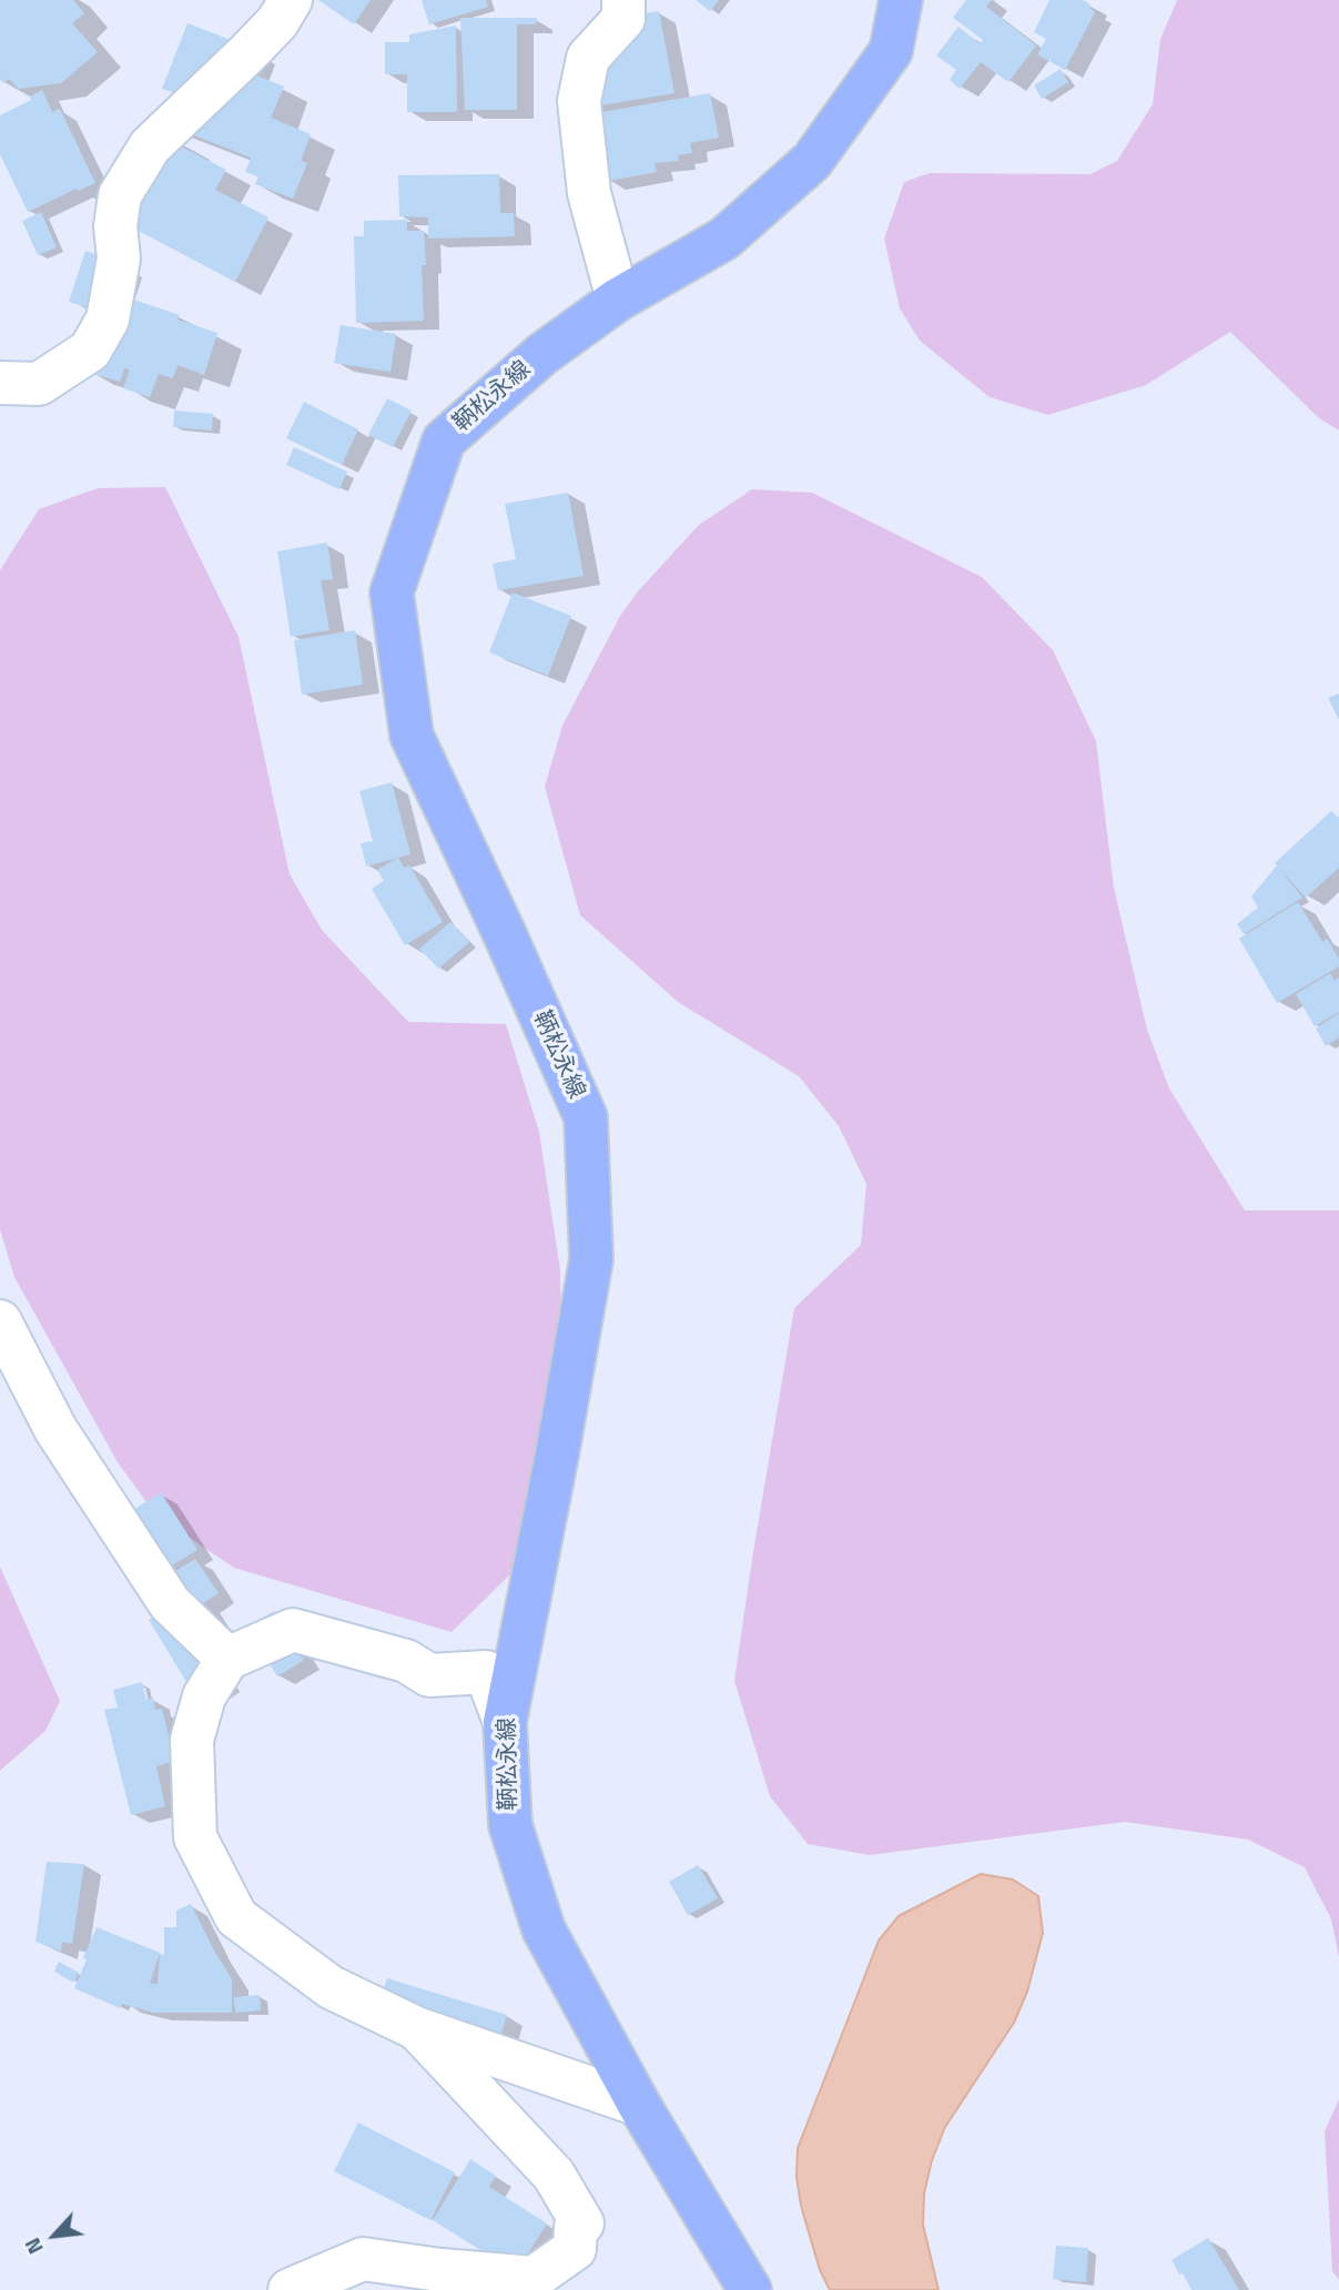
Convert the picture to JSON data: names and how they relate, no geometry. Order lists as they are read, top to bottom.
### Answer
{
  "streets": {
    "main road": ["鞆松永線"]
  },
  "north": "bottom left"
}
